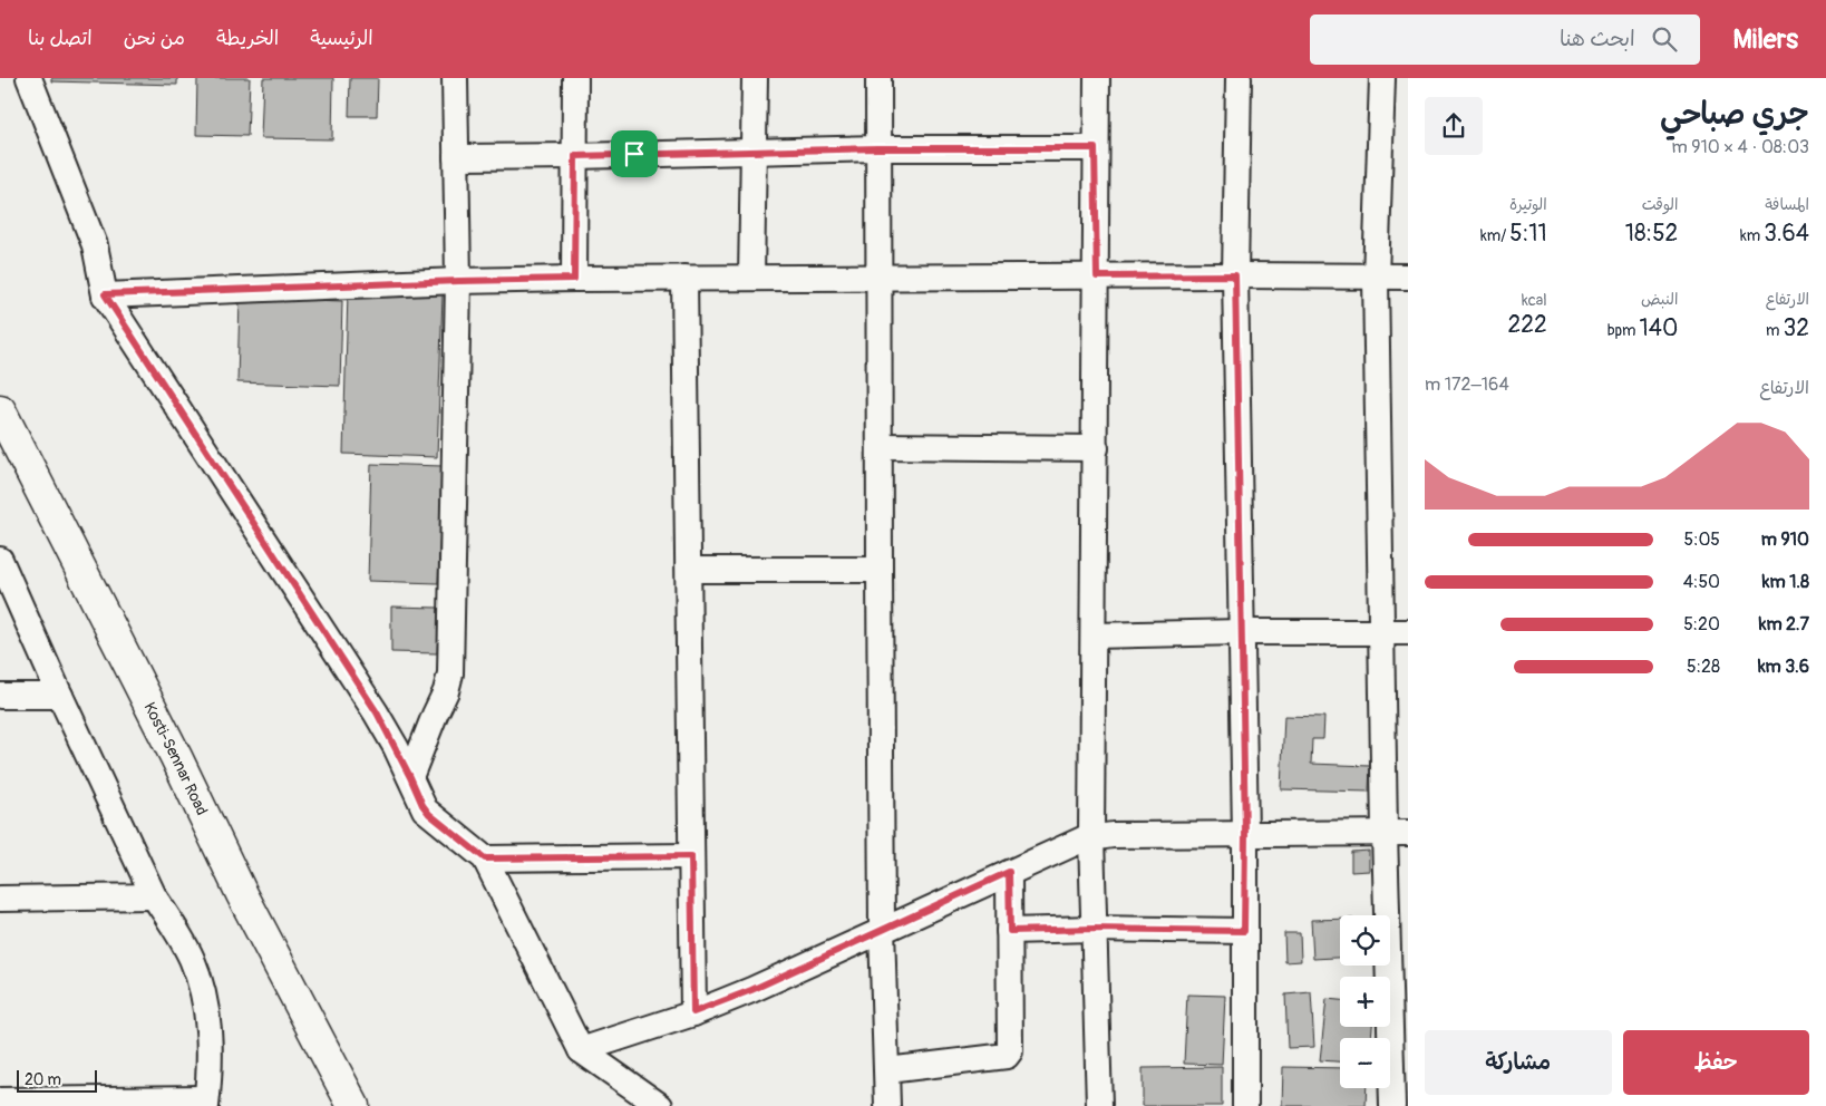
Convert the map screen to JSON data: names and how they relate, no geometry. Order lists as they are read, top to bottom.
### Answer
{
  "streets": {
    "highway": ["Kosti-Sennar Road"]
  },
  "scale_bar": "20 m",
  "page": {
    "header": "Milers",
    "search": "ابحث هنا",
    "nav": [
      "الرئيسية",
      "الخريطة",
      "من نحن",
      "اتصل بنا"
    ],
    "heading": ["جري صباحي", "08:03 · 4 × 910 m"],
    "stats": [
      ["المسافة", "3.64 km"],
      ["الوقت", "18:52"],
      ["الوتيرة", "5:11 /km"],
      ["الارتفاع", "32 m"],
      ["النبض", "140 bpm"],
      ["kcal", "222"]
    ],
    "chart": ["الارتفاع", "164–172 m"],
    "list": [
      {
        "name": "910 m",
        "note": "5:05"
      },
      {
        "name": "1.8 km",
        "note": "4:50"
      },
      {
        "name": "2.7 km",
        "note": "5:20"
      },
      {
        "name": "3.6 km",
        "note": "5:28"
      }
    ],
    "map_buttons": ["+", "−"],
    "buttons": ["حفظ", "مشاركة"],
    "scale": "20 m"
  }
}
